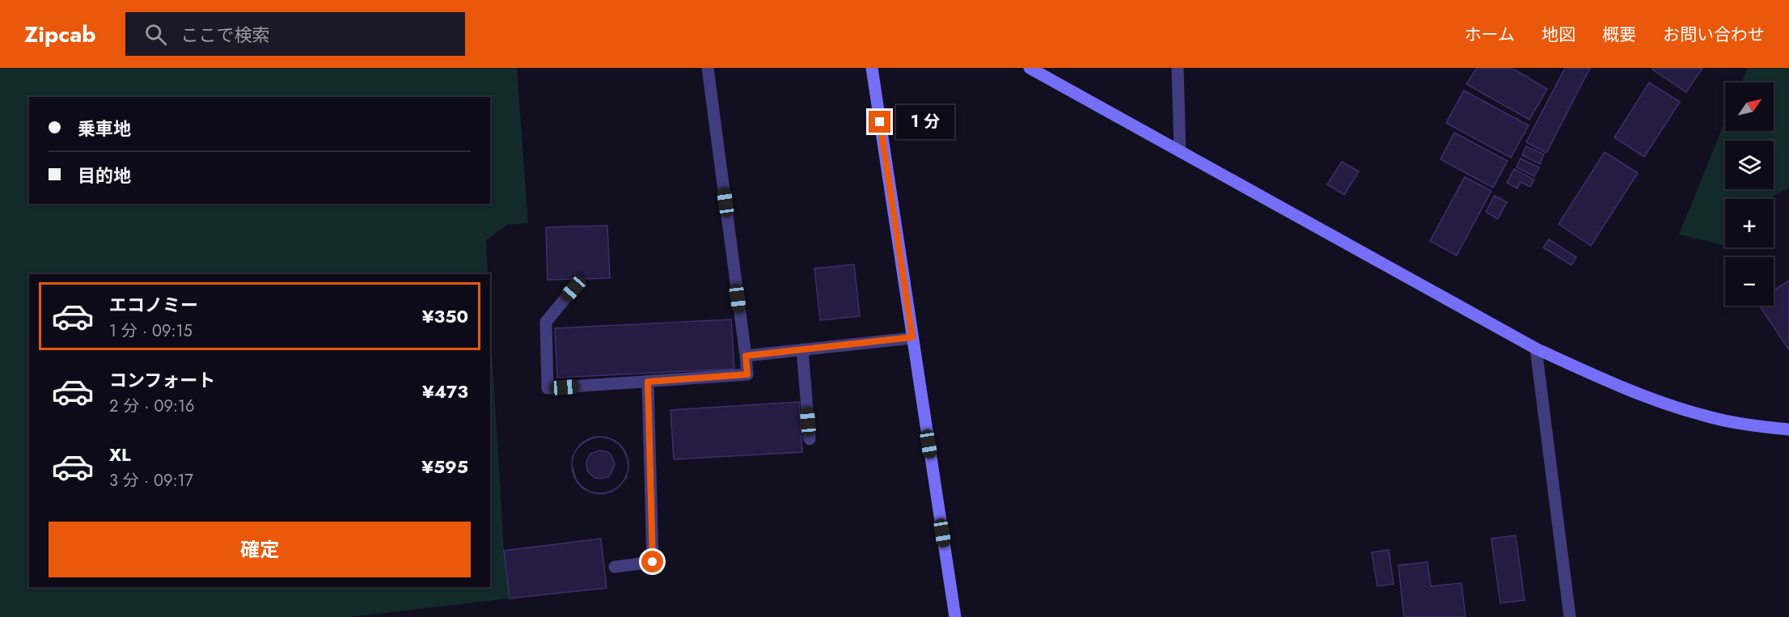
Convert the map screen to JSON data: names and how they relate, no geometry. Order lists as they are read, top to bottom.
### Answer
{
  "north": "top right",
  "page": {
    "header": "Zipcab",
    "search": "ここで検索",
    "nav": [
      "ホーム",
      "地図",
      "概要",
      "お問い合わせ"
    ],
    "map_buttons": ["+", "−"],
    "banner": ["乗車地", "目的地"],
    "bubble": "1 分",
    "list": [
      {
        "name": "エコノミー",
        "note": "1 分 · 09:15",
        "value": "¥350"
      },
      {
        "name": "コンフォート",
        "note": "2 分 · 09:16",
        "value": "¥473"
      },
      {
        "name": "XL",
        "note": "3 分 · 09:17",
        "value": "¥595"
      }
    ],
    "buttons": "確定"
  }
}
